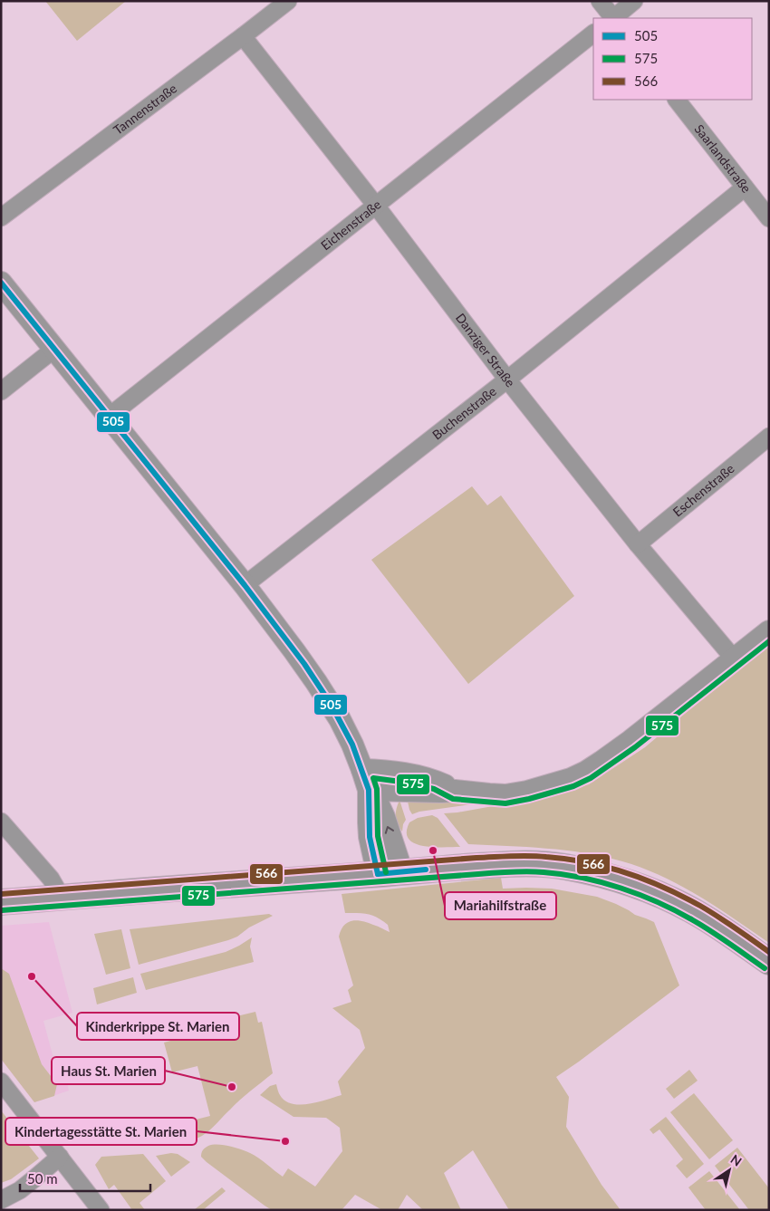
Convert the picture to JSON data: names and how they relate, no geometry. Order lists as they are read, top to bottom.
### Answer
{
  "streets": {
    "street": [
      "Tannenstraße",
      "Saarlandstraße",
      "Eichenstraße",
      "Danziger Straße",
      "Buchenstraße",
      "Eschenstraße"
    ]
  },
  "crossings": [
    ["Tannenstraße", "Danziger Straße"],
    ["Saarlandstraße", "Buchenstraße"],
    ["Eichenstraße", "Danziger Straße"],
    ["Danziger Straße", "Buchenstraße"],
    ["Danziger Straße", "Eschenstraße"]
  ],
  "places": [
    "Mariahilfstraße",
    "Kinderkrippe St. Marien",
    "Haus St. Marien",
    "Kindertagesstätte St. Marien"
  ],
  "lines": ["transit line 505", "transit line 575", "transit line 566"],
  "legend": ["505", "575", "566"],
  "scale_bar": "50 m",
  "north": "top right"
}
